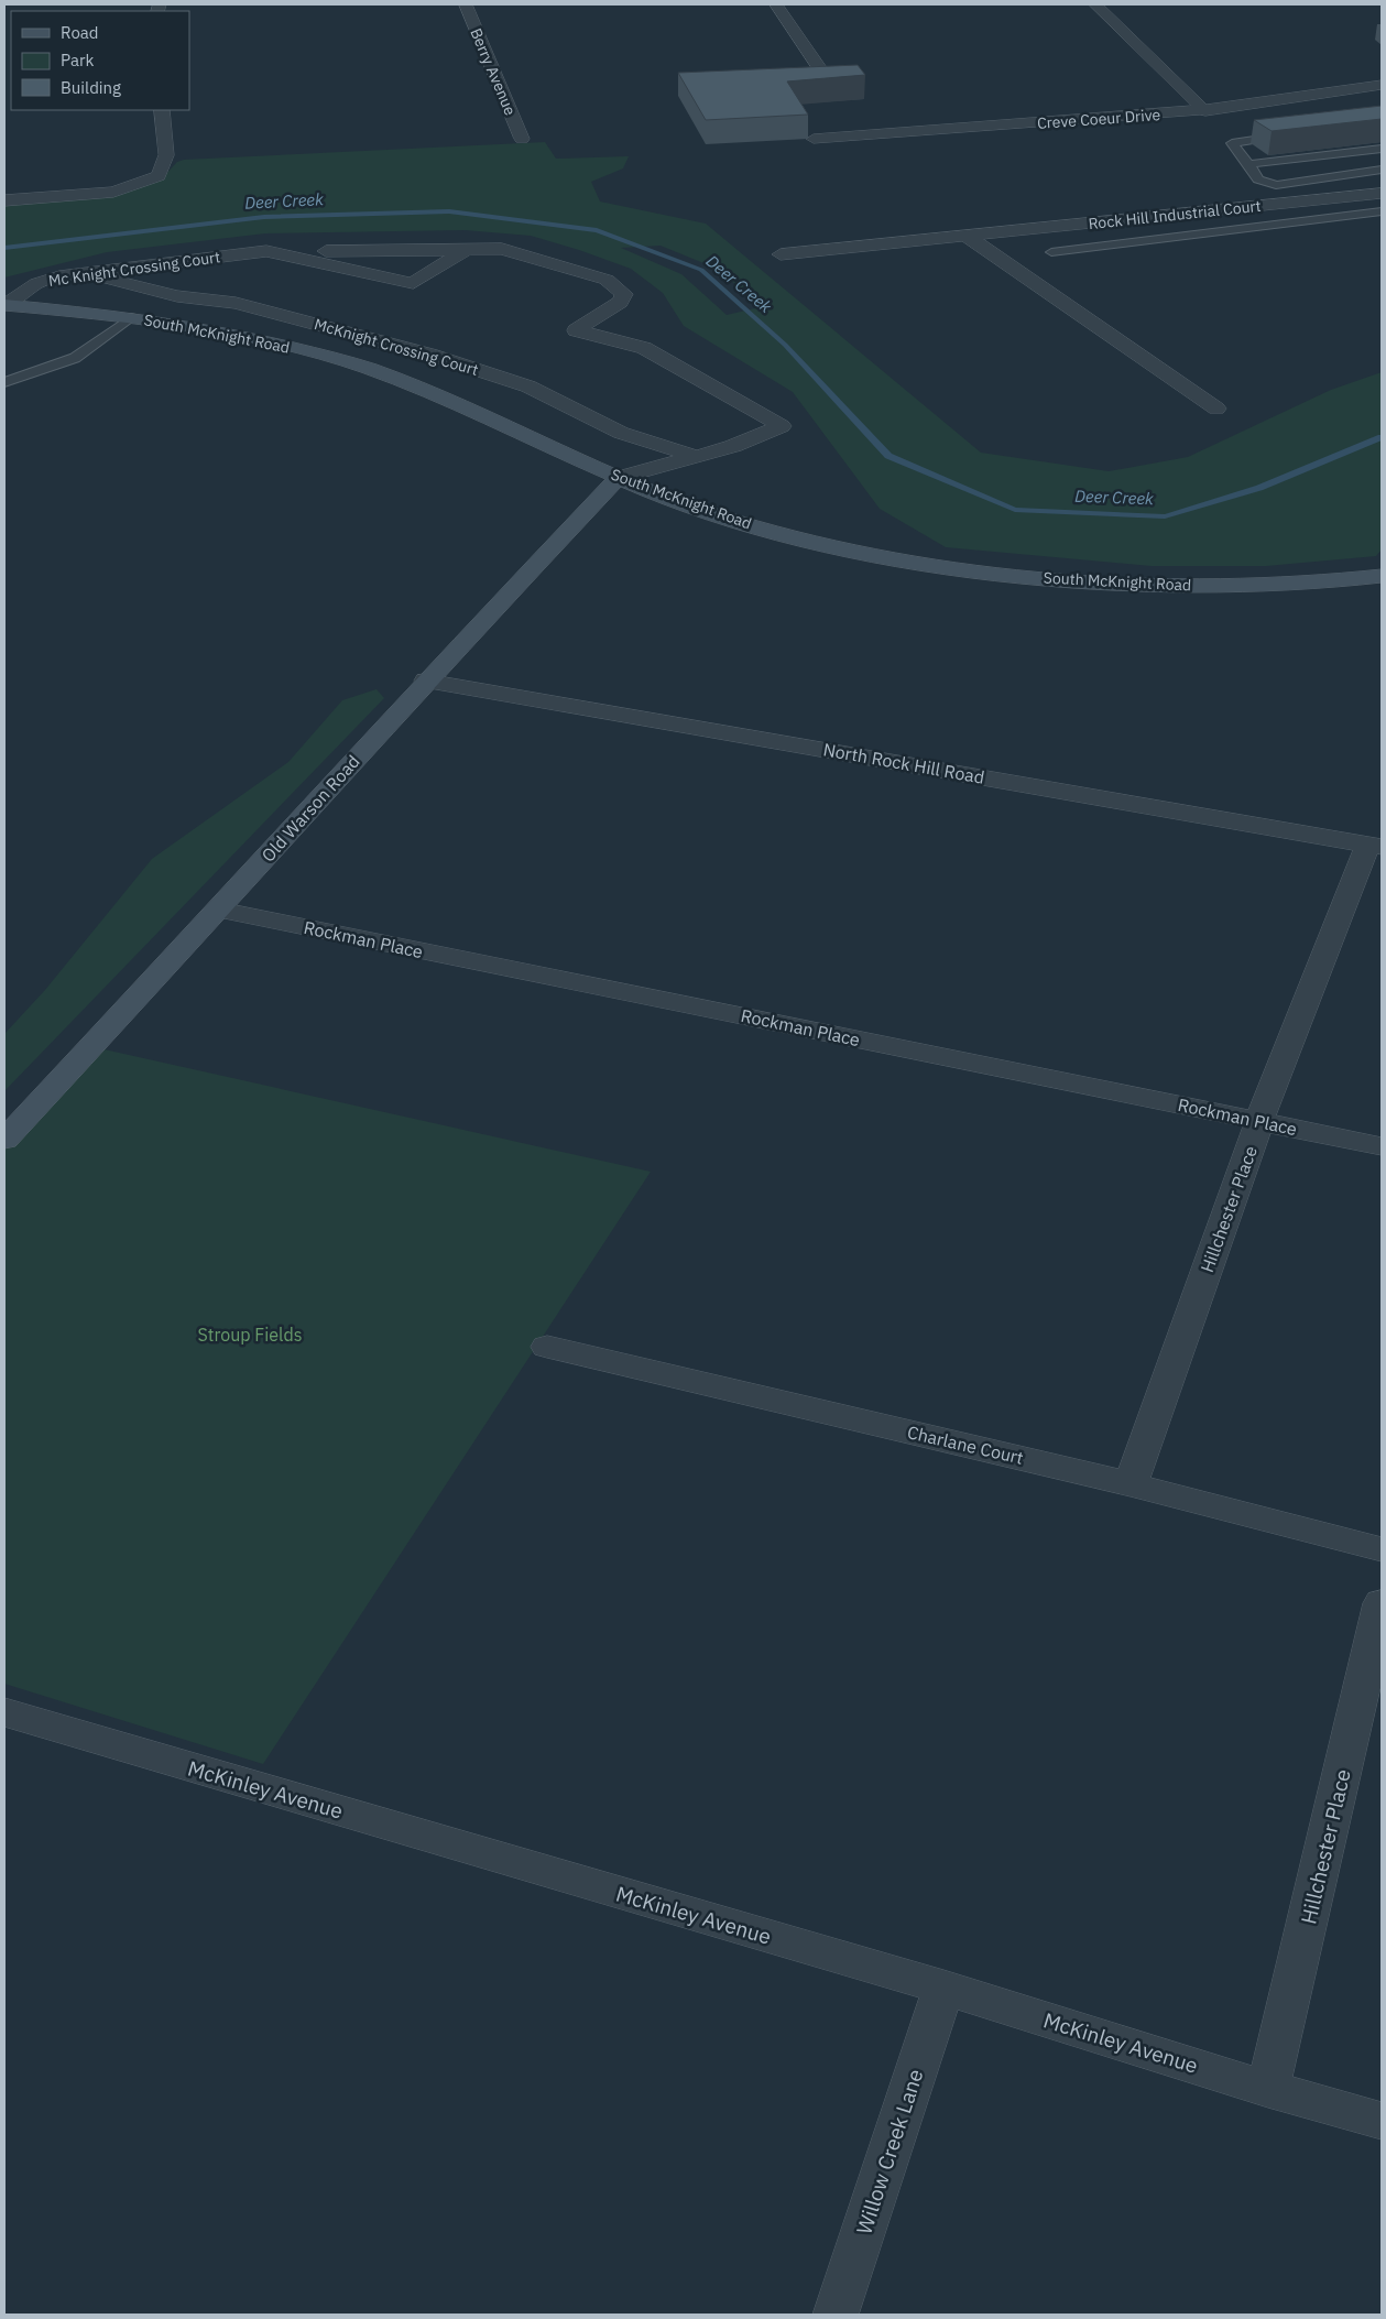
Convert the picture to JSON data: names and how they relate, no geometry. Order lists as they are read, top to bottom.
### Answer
{
  "streets": {
    "main road": ["South McKnight Road", "Old Warson Road"],
    "street": [
      "Berry Avenue",
      "Creve Coeur Drive",
      "Rock Hill Industrial Court",
      "Mc Knight Crossing Court",
      "McKnight Crossing Court",
      "North Rock Hill Road",
      "Rockman Place",
      "Hillchester Place",
      "Charlane Court",
      "McKinley Avenue",
      "Willow Creek Lane"
    ]
  },
  "crossings": [
    ["Mc Knight Crossing Court", "South McKnight Road"],
    ["Mc Knight Crossing Court", "McKnight Crossing Court"],
    ["Mc Knight Crossing Court", "Old Warson Road"],
    ["South McKnight Road", "Old Warson Road"],
    ["North Rock Hill Road", "Old Warson Road"],
    ["North Rock Hill Road", "Hillchester Place"],
    ["Old Warson Road", "Rockman Place"],
    ["Rockman Place", "Hillchester Place"],
    ["Hillchester Place", "Charlane Court"],
    ["Hillchester Place", "McKinley Avenue"],
    ["McKinley Avenue", "Willow Creek Lane"]
  ],
  "water": ["Deer Creek"],
  "parks": ["Stroup Fields"],
  "legend": ["Road", "Park", "Building"]
}
